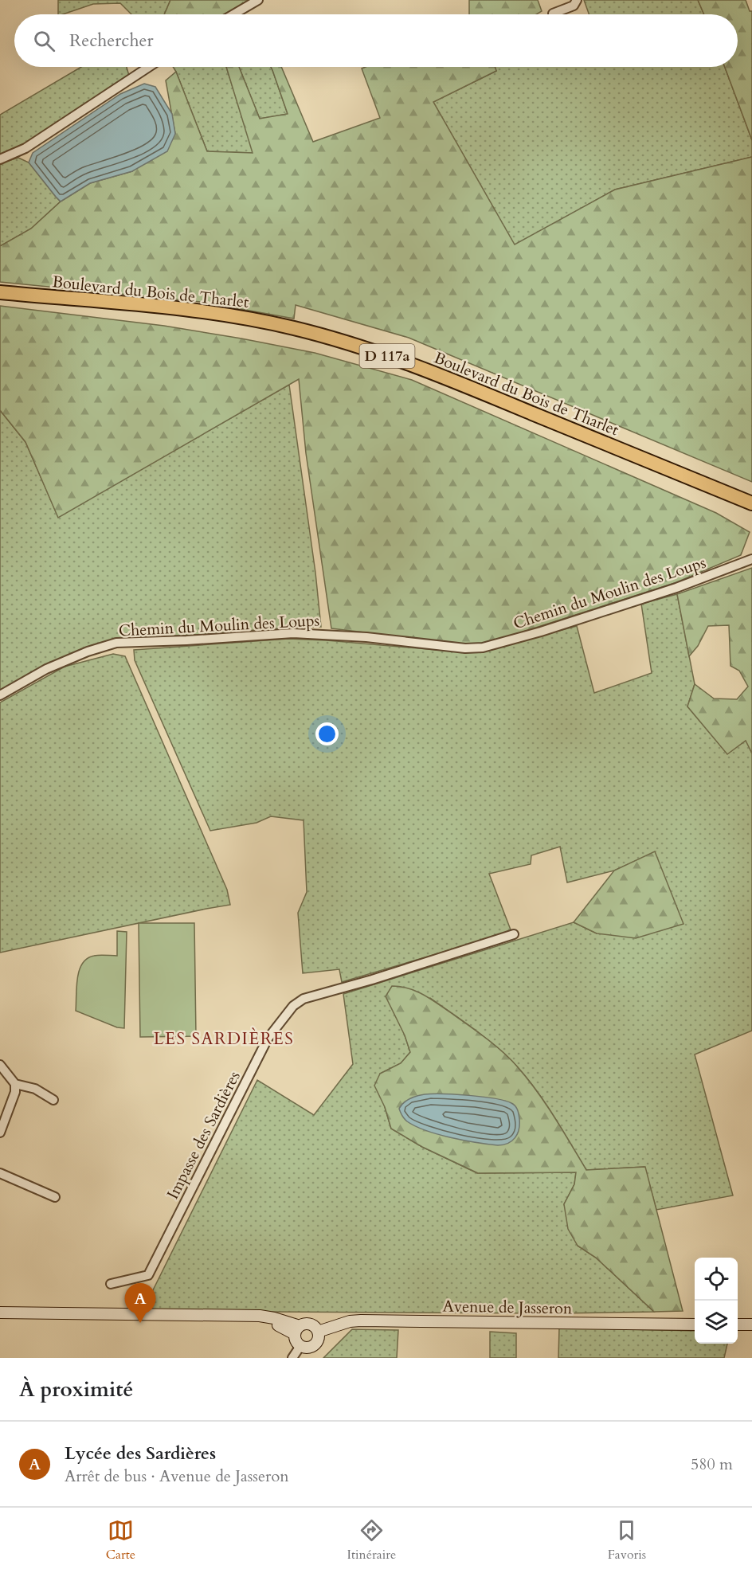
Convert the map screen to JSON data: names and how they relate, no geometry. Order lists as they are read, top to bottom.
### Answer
{
  "streets": {
    "main road": ["Boulevard du Bois de Tharlet", "D 117a", "Avenue de Jasseron"],
    "street": ["Chemin du Moulin des Loups", "Impasse des Sardières"]
  },
  "districts": ["LES SARDIÈRES"],
  "page": {
    "search": "Rechercher",
    "pins": "A",
    "heading": "À proximité",
    "list": [
      {
        "mark": "A",
        "name": "Lycée des Sardières",
        "note": "Arrêt de bus · Avenue de Jasseron",
        "value": "580 m"
      }
    ],
    "nav": ["Carte", "Itinéraire", "Favoris"]
  }
}
